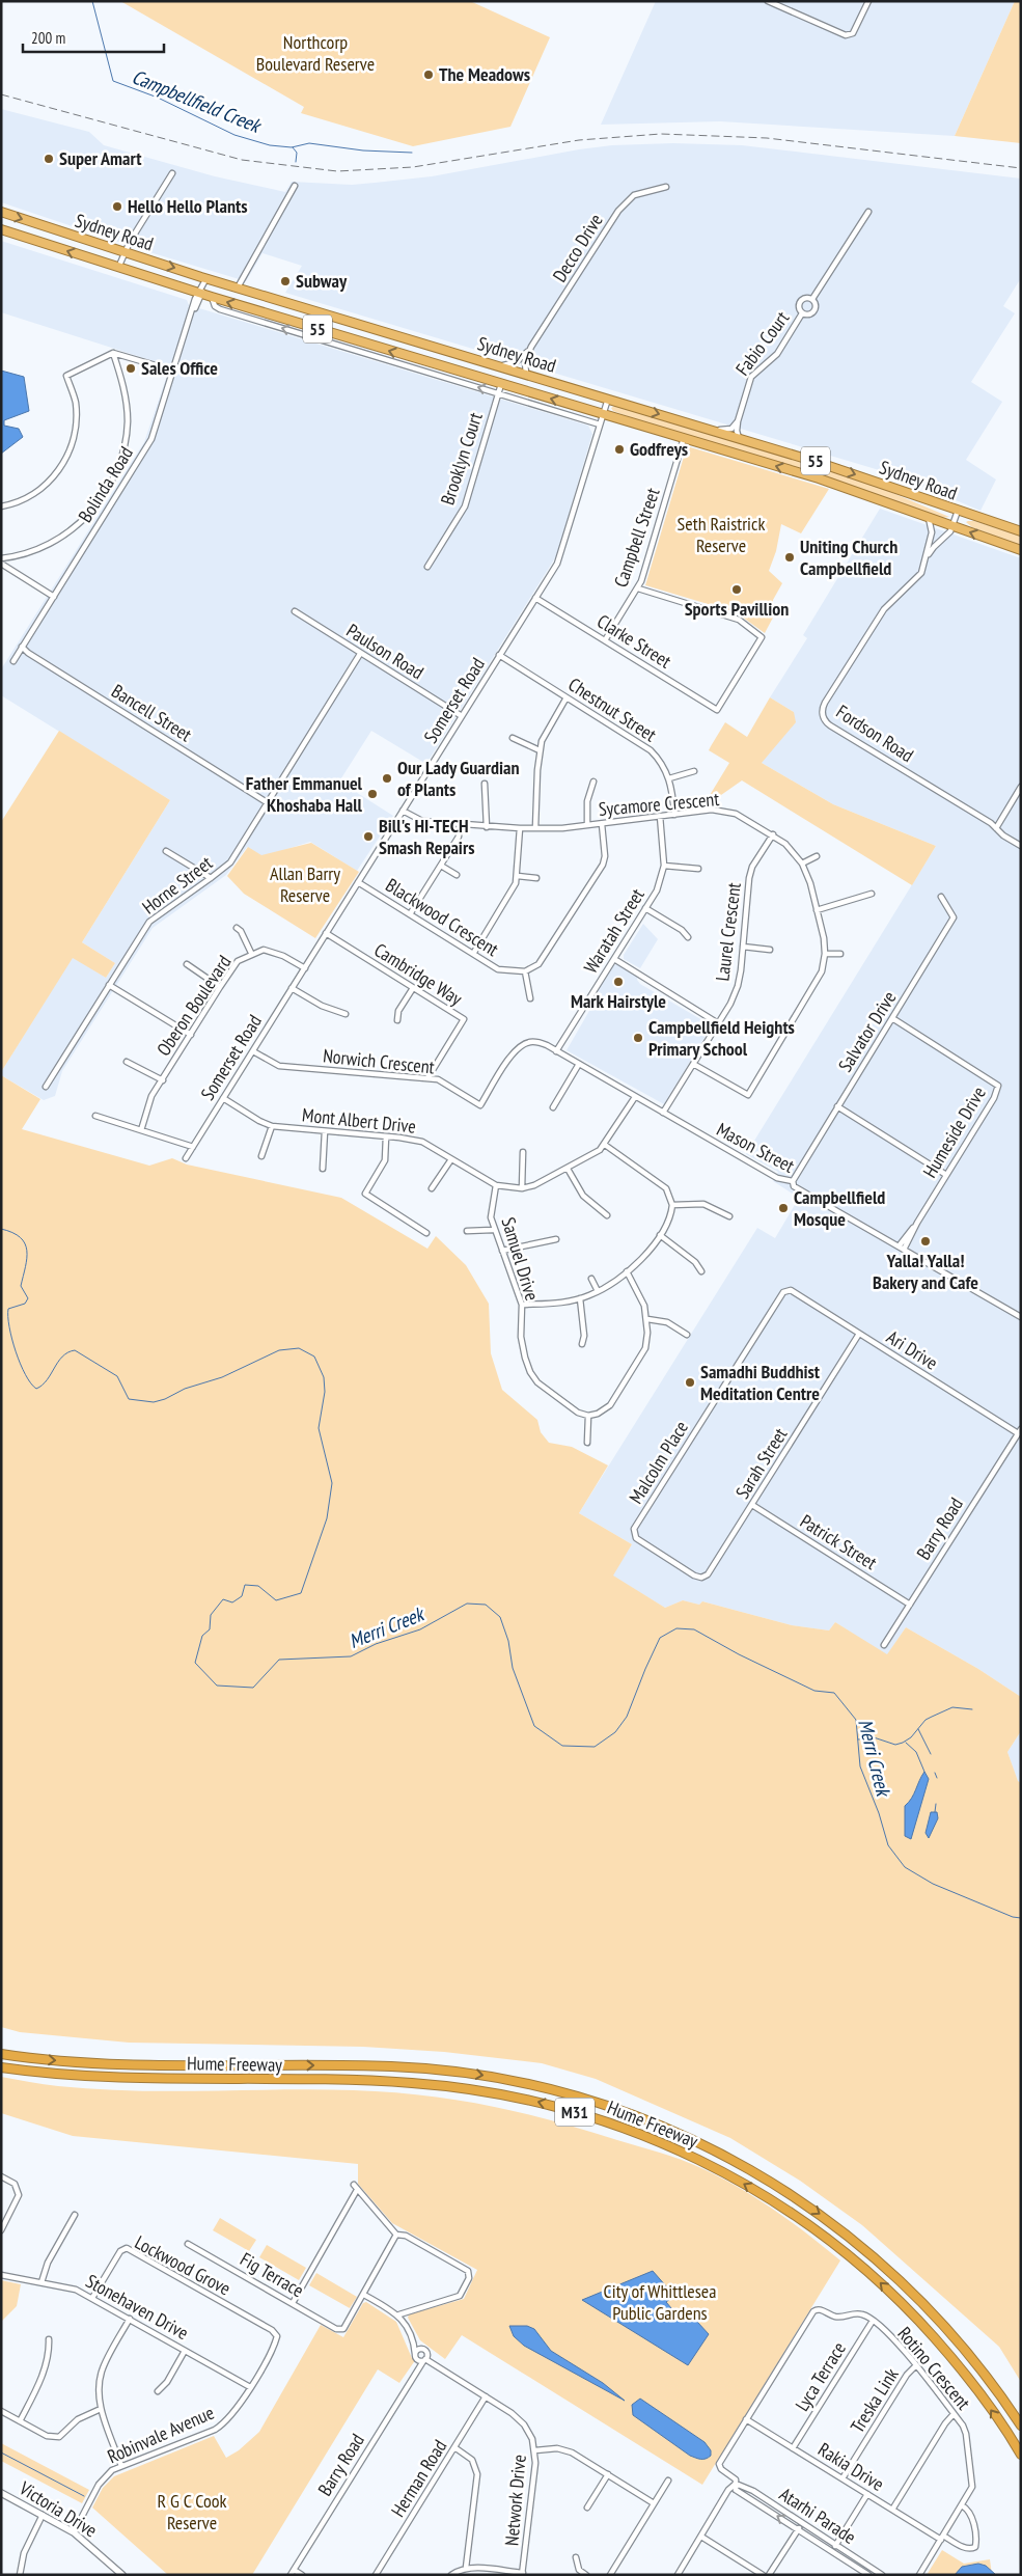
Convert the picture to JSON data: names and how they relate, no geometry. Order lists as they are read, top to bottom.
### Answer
{
  "streets": {
    "highway": [
      "Sydney Road",
      "55",
      "Hume Freeway",
      "M31"
    ],
    "street": [
      "Decco Drive",
      "Fabio Court",
      "Brooklyn Court",
      "Bolinda Road",
      "Campbell Street",
      "Clarke Street",
      "Paulson Road",
      "Somerset Road",
      "Chestnut Street",
      "Bancell Street",
      "Fordson Road",
      "Sycamore Crescent",
      "Horne Street",
      "Blackwood Crescent",
      "Waratah Street",
      "Laurel Crescent",
      "Cambridge Way",
      "Oberon Boulevard",
      "Salvator Drive",
      "Norwich Crescent",
      "Mont Albert Drive",
      "Humeside Drive",
      "Mason Street",
      "Samuel Drive",
      "Ari Drive",
      "Malcolm Place",
      "Sarah Street",
      "Barry Road",
      "Patrick Street",
      "Lockwood Grove",
      "Fig Terrace",
      "Stonehaven Drive",
      "Rotino Crescent",
      "Lyca Terrace",
      "Treska Link",
      "Robinvale Avenue",
      "Rakia Drive",
      "Herman Road",
      "Network Drive",
      "Victoria Drive",
      "Atarhi Parade"
    ]
  },
  "crossings": [
    ["Sydney Road", "Decco Drive"],
    ["Sydney Road", "Fabio Court"],
    ["Sydney Road", "Brooklyn Court"],
    ["Sydney Road", "Bolinda Road"],
    ["Sydney Road", "Campbell Street"],
    ["Sydney Road", "Somerset Road"],
    ["Sydney Road", "Fordson Road"],
    ["Bolinda Road", "Bancell Street"],
    ["Campbell Street", "Clarke Street"],
    ["Clarke Street", "Somerset Road"],
    ["Paulson Road", "Somerset Road"],
    ["Paulson Road", "Horne Street"],
    ["Somerset Road", "Chestnut Street"],
    ["Somerset Road", "Sycamore Crescent"],
    ["Somerset Road", "Blackwood Crescent"],
    ["Somerset Road", "Cambridge Way"],
    ["Somerset Road", "Oberon Boulevard"],
    ["Somerset Road", "Norwich Crescent"],
    ["Somerset Road", "Mont Albert Drive"],
    ["Chestnut Street", "Sycamore Crescent"],
    ["Bancell Street", "Horne Street"],
    ["Sycamore Crescent", "Waratah Street"],
    ["Sycamore Crescent", "Laurel Crescent"],
    ["Waratah Street", "Norwich Crescent"],
    ["Waratah Street", "Mason Street"],
    ["Laurel Crescent", "Mason Street"],
    ["Cambridge Way", "Norwich Crescent"],
    ["Salvator Drive", "Humeside Drive"],
    ["Salvator Drive", "Mason Street"],
    ["Norwich Crescent", "Mason Street"],
    ["Mont Albert Drive", "Mason Street"],
    ["Mont Albert Drive", "Samuel Drive"],
    ["Humeside Drive", "Mason Street"],
    ["Ari Drive", "Malcolm Place"],
    ["Ari Drive", "Sarah Street"],
    ["Ari Drive", "Barry Road"],
    ["Malcolm Place", "Sarah Street"],
    ["Sarah Street", "Patrick Street"],
    ["Barry Road", "Patrick Street"],
    ["Barry Road", "Network Drive"],
    ["Lockwood Grove", "Stonehaven Drive"],
    ["Lockwood Grove", "Robinvale Avenue"],
    ["Stonehaven Drive", "Robinvale Avenue"],
    ["Rotino Crescent", "Lyca Terrace"],
    ["Rotino Crescent", "Treska Link"],
    ["Rotino Crescent", "Rakia Drive"],
    ["Rotino Crescent", "Atarhi Parade"],
    ["Lyca Terrace", "Rakia Drive"],
    ["Treska Link", "Rakia Drive"],
    ["Robinvale Avenue", "Victoria Drive"],
    ["Herman Road", "Network Drive"]
  ],
  "water": ["Campbellfield Creek", "Merri Creek"],
  "parks": [
    "Northcorp Boulevard Reserve",
    "Seth Raistrick Reserve",
    "Allan Barry Reserve",
    "City of Whittlesea Public Gardens",
    "R G C Cook Reserve"
  ],
  "places": [
    "The Meadows",
    "Super Amart",
    "Hello Hello Plants",
    "Subway",
    "Sales Office",
    "Godfreys",
    "Uniting Church Campbellfield",
    "Sports Pavillion",
    "Our Lady Guardian of Plants",
    "Father Emmanuel Khoshaba Hall",
    "Bill's HI-TECH Smash Repairs",
    "Mark Hairstyle",
    "Campbellfield Heights Primary School",
    "Campbellfield Mosque",
    "Yalla! Yalla! Bakery and Cafe",
    "Samadhi Buddhist Meditation Centre"
  ],
  "scale_bar": "200 m"
}
